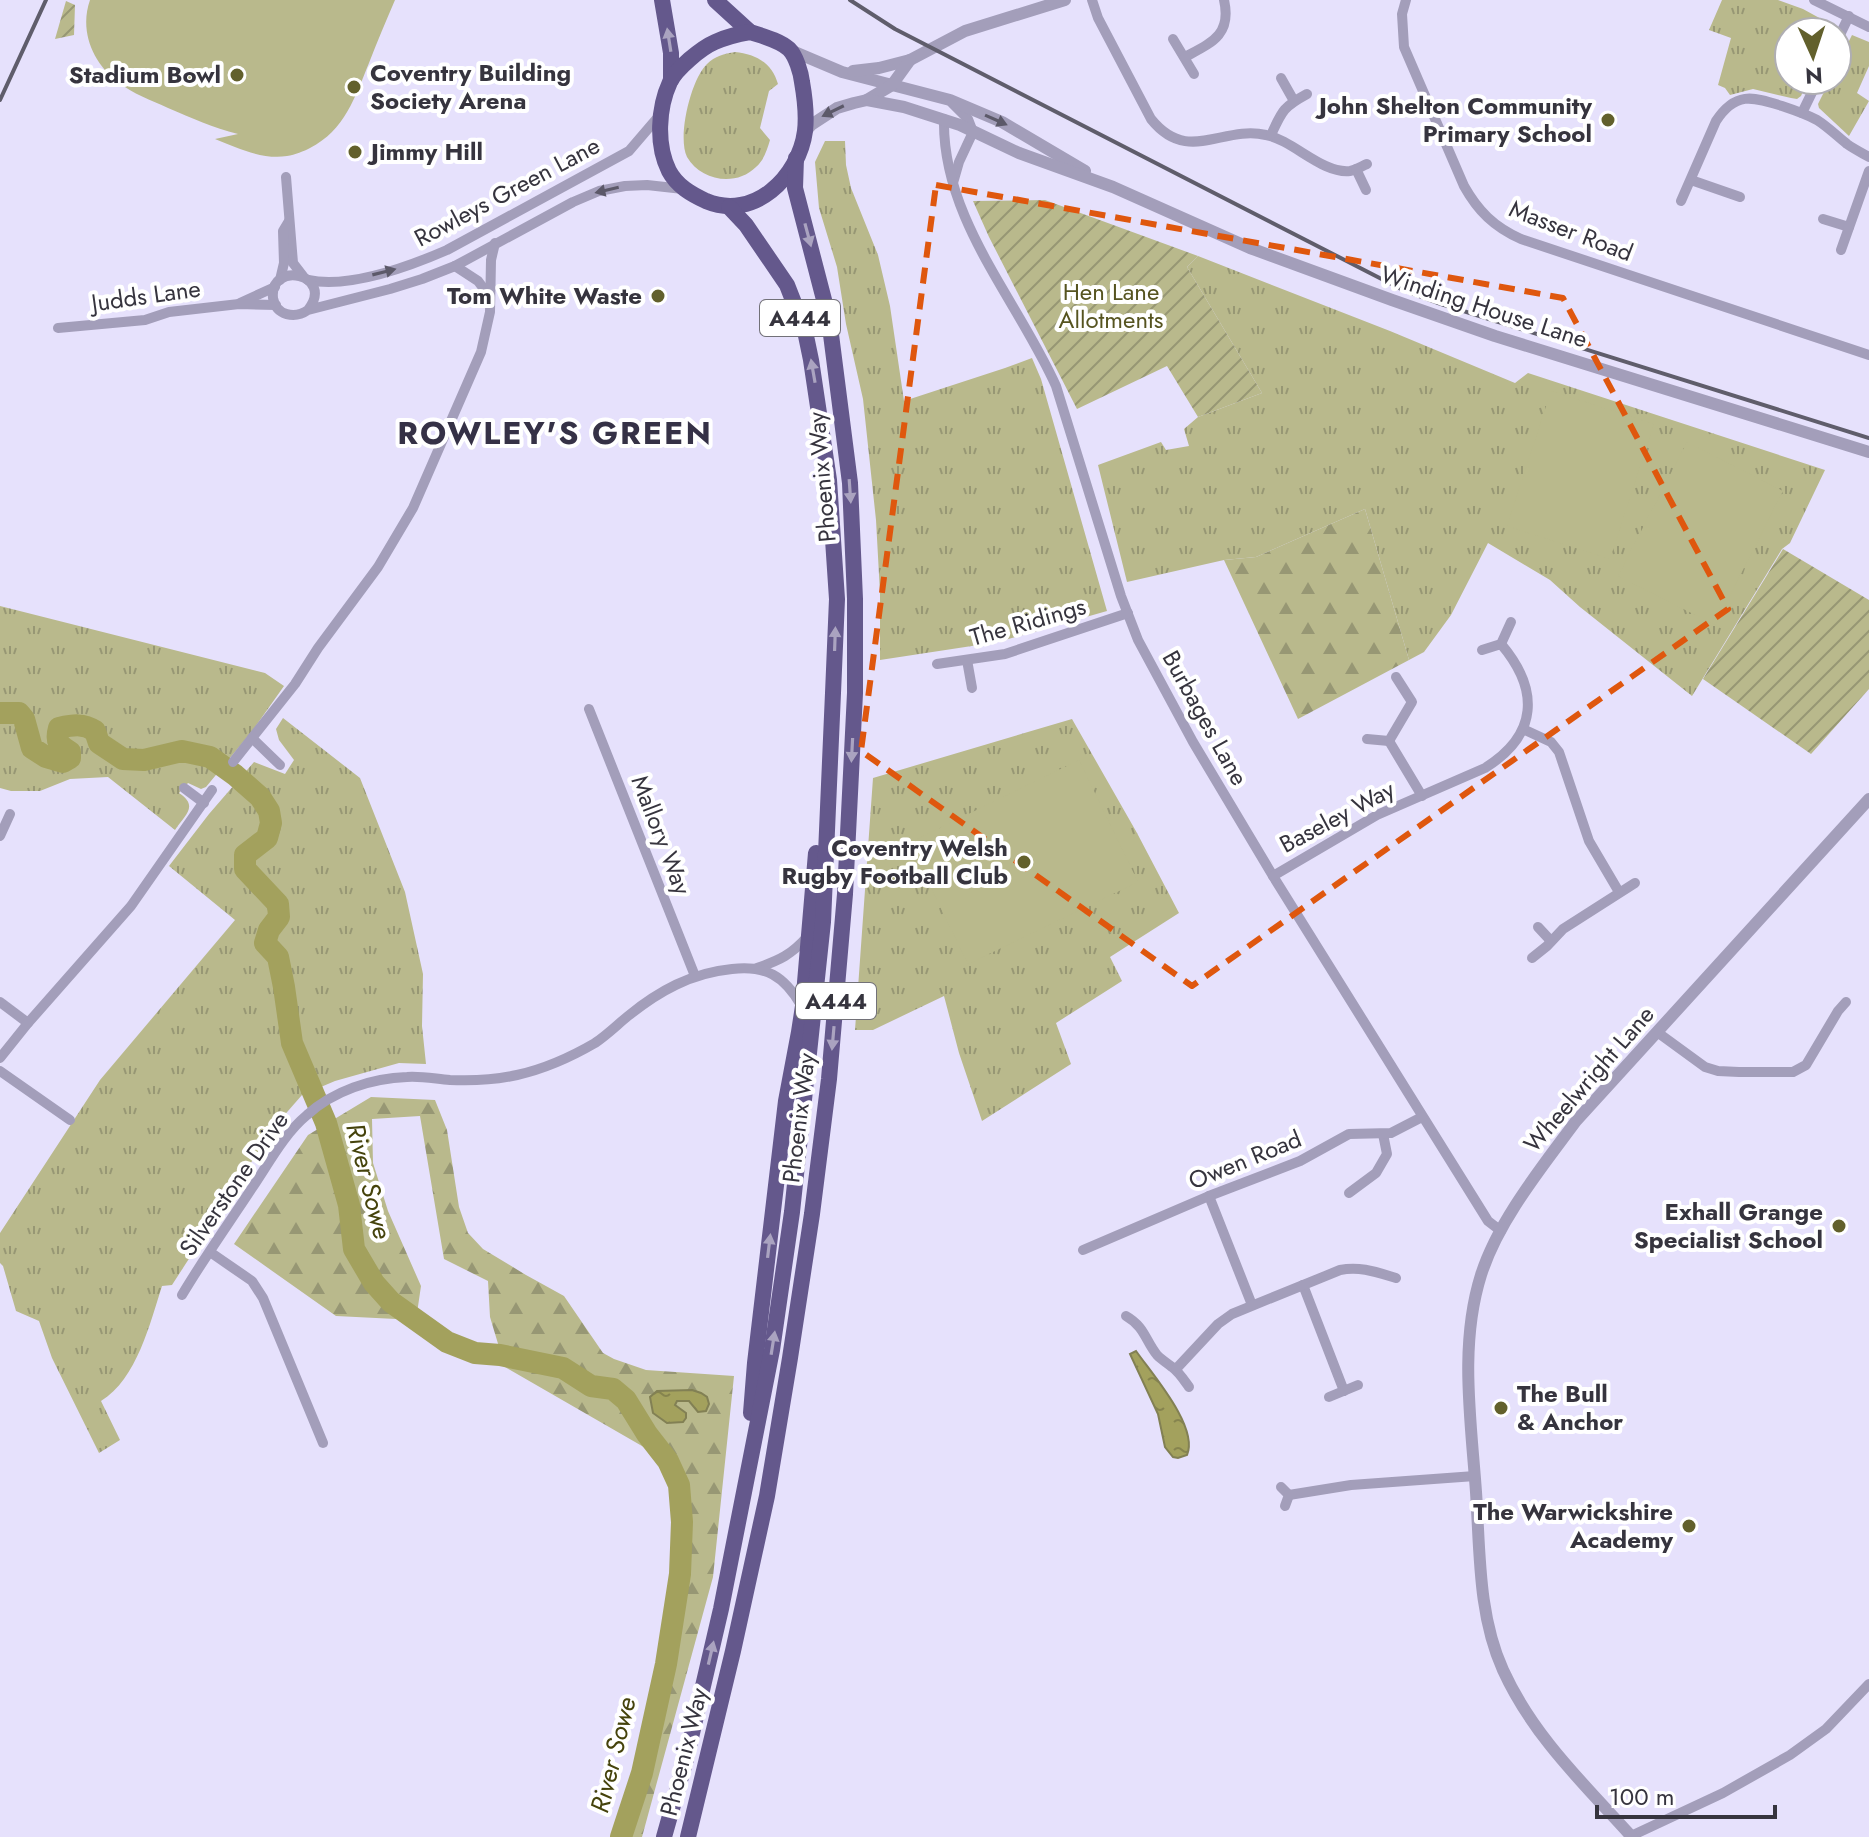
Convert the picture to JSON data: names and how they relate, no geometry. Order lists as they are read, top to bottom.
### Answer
{
  "streets": {
    "highway": ["A444", "Phoenix Way"],
    "street": [
      "Rowleys Green Lane",
      "Masser Road",
      "Judds Lane",
      "Winding House Lane",
      "The Ridings",
      "Burbages Lane",
      "Baseley Way",
      "Mallory Way",
      "Wheelwright Lane",
      "Owen Road",
      "Silverstone Drive"
    ]
  },
  "crossings": [
    ["Rowleys Green Lane", "Judds Lane"],
    ["Rowleys Green Lane", "Winding House Lane"],
    ["Rowleys Green Lane", "Phoenix Way"],
    ["Winding House Lane", "Phoenix Way"],
    ["Winding House Lane", "Burbages Lane"],
    ["The Ridings", "Burbages Lane"],
    ["Burbages Lane", "Baseley Way"],
    ["Burbages Lane", "Wheelwright Lane"],
    ["Burbages Lane", "Owen Road"],
    ["Mallory Way", "Silverstone Drive"]
  ],
  "districts": ["ROWLEY'S GREEN"],
  "water": ["River Sowe"],
  "parks": ["Hen Lane Allotments"],
  "places": [
    "Stadium Bowl",
    "Coventry Building Society Arena",
    "John Shelton Community Primary School",
    "Jimmy Hill",
    "Tom White Waste",
    "Coventry Welsh Rugby Football Club",
    "Exhall Grange Specialist School",
    "The Bull & Anchor",
    "The Warwickshire Academy"
  ],
  "scale_bar": "100 m",
  "north": "bottom"
}
